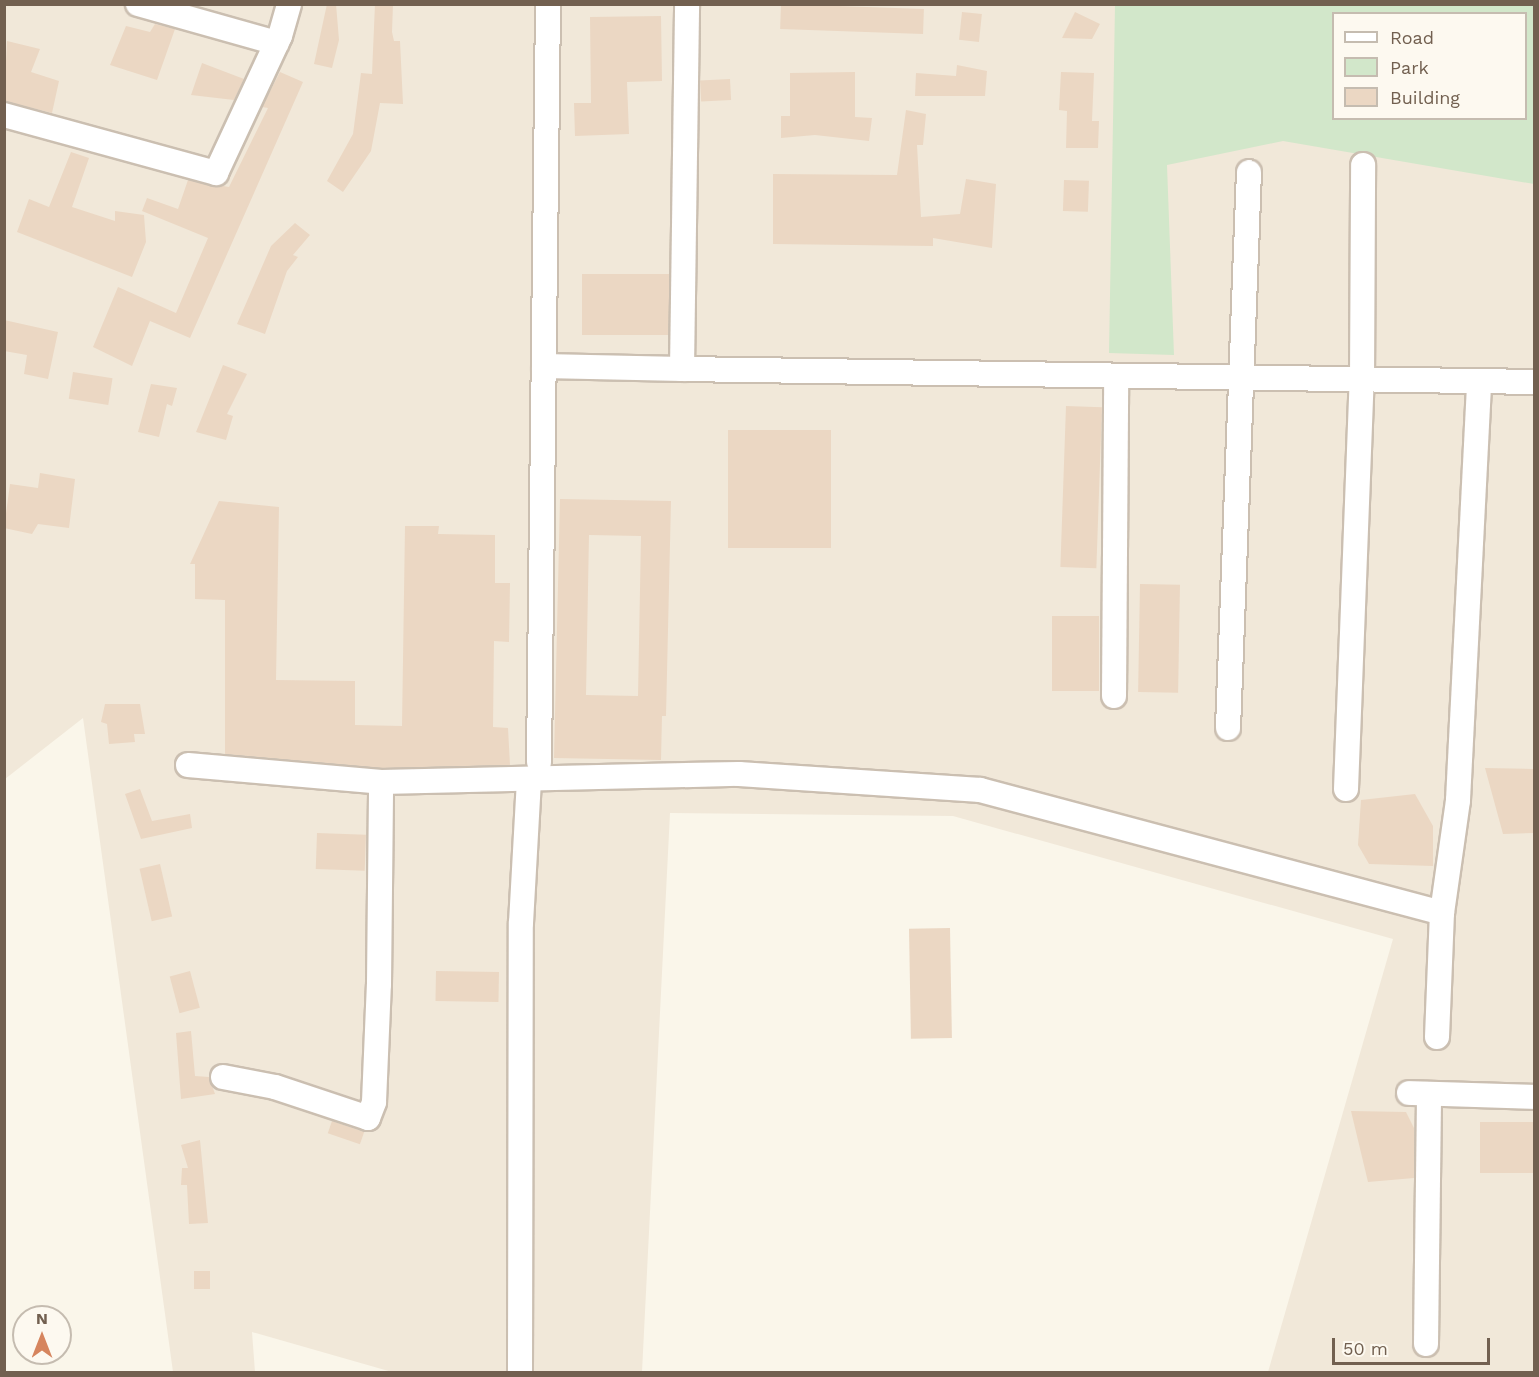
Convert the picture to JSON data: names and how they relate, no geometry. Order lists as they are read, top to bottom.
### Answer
{
  "legend": ["Road", "Park", "Building"],
  "scale_bar": "50 m",
  "north": "top"
}
